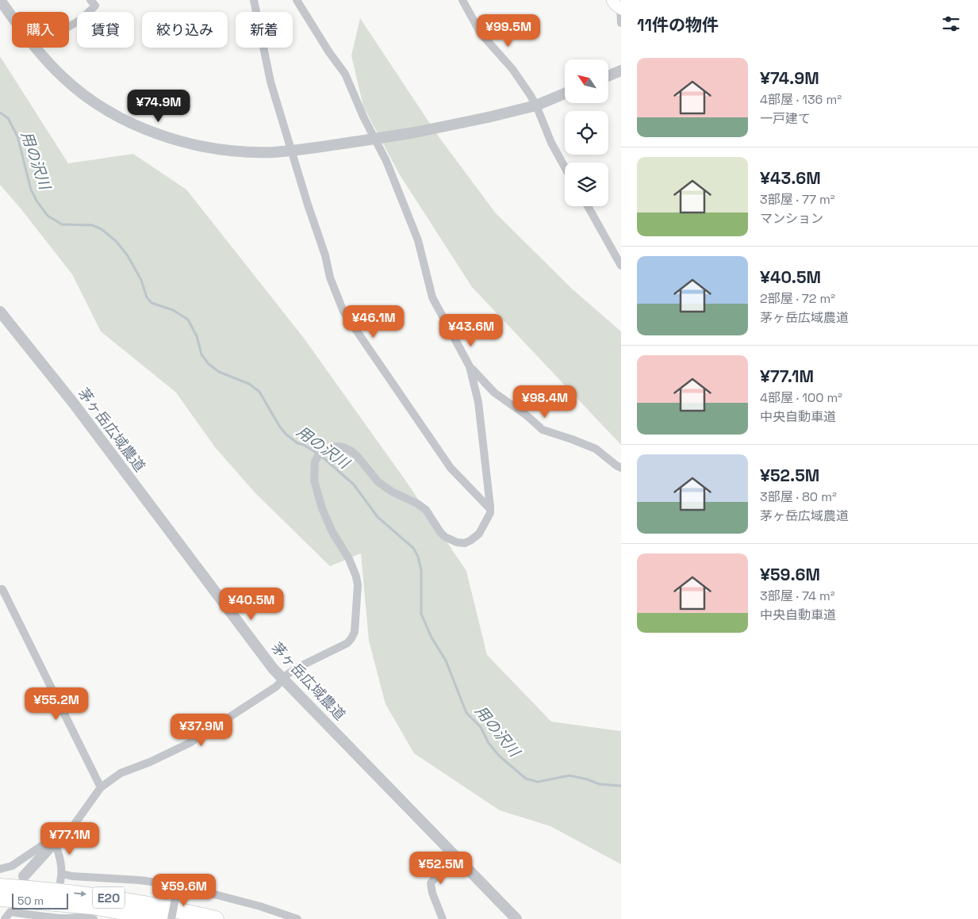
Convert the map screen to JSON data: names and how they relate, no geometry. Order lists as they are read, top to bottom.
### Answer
{
  "streets": {
    "highway": ["E20"],
    "street": ["茅ヶ岳広域農道"]
  },
  "water": ["用の沢川"],
  "scale_bar": "50 m",
  "north": "top left",
  "page": {
    "heading": "11件の物件",
    "chip": [
      "購入",
      "賃貸",
      "絞り込み",
      "新着"
    ],
    "price": [
      "¥99.5M",
      "¥74.9M",
      "¥46.1M",
      "¥43.6M",
      "¥98.4M",
      "¥40.5M",
      "¥55.2M",
      "¥37.9M",
      "¥77.1M",
      "¥52.5M",
      "¥59.6M"
    ],
    "list": [
      {
        "name": "¥74.9M",
        "note": "4部屋 · 136 m² · 一戸建て"
      },
      {
        "name": "¥43.6M",
        "note": "3部屋 · 77 m² · マンション"
      },
      {
        "name": "¥40.5M",
        "note": "2部屋 · 72 m² · 茅ヶ岳広域農道"
      },
      {
        "name": "¥77.1M",
        "note": "4部屋 · 100 m² · 中央自動車道"
      },
      {
        "name": "¥52.5M",
        "note": "3部屋 · 80 m² · 茅ヶ岳広域農道"
      },
      {
        "name": "¥59.6M",
        "note": "3部屋 · 74 m² · 中央自動車道"
      }
    ],
    "scale": "50 m"
  }
}
